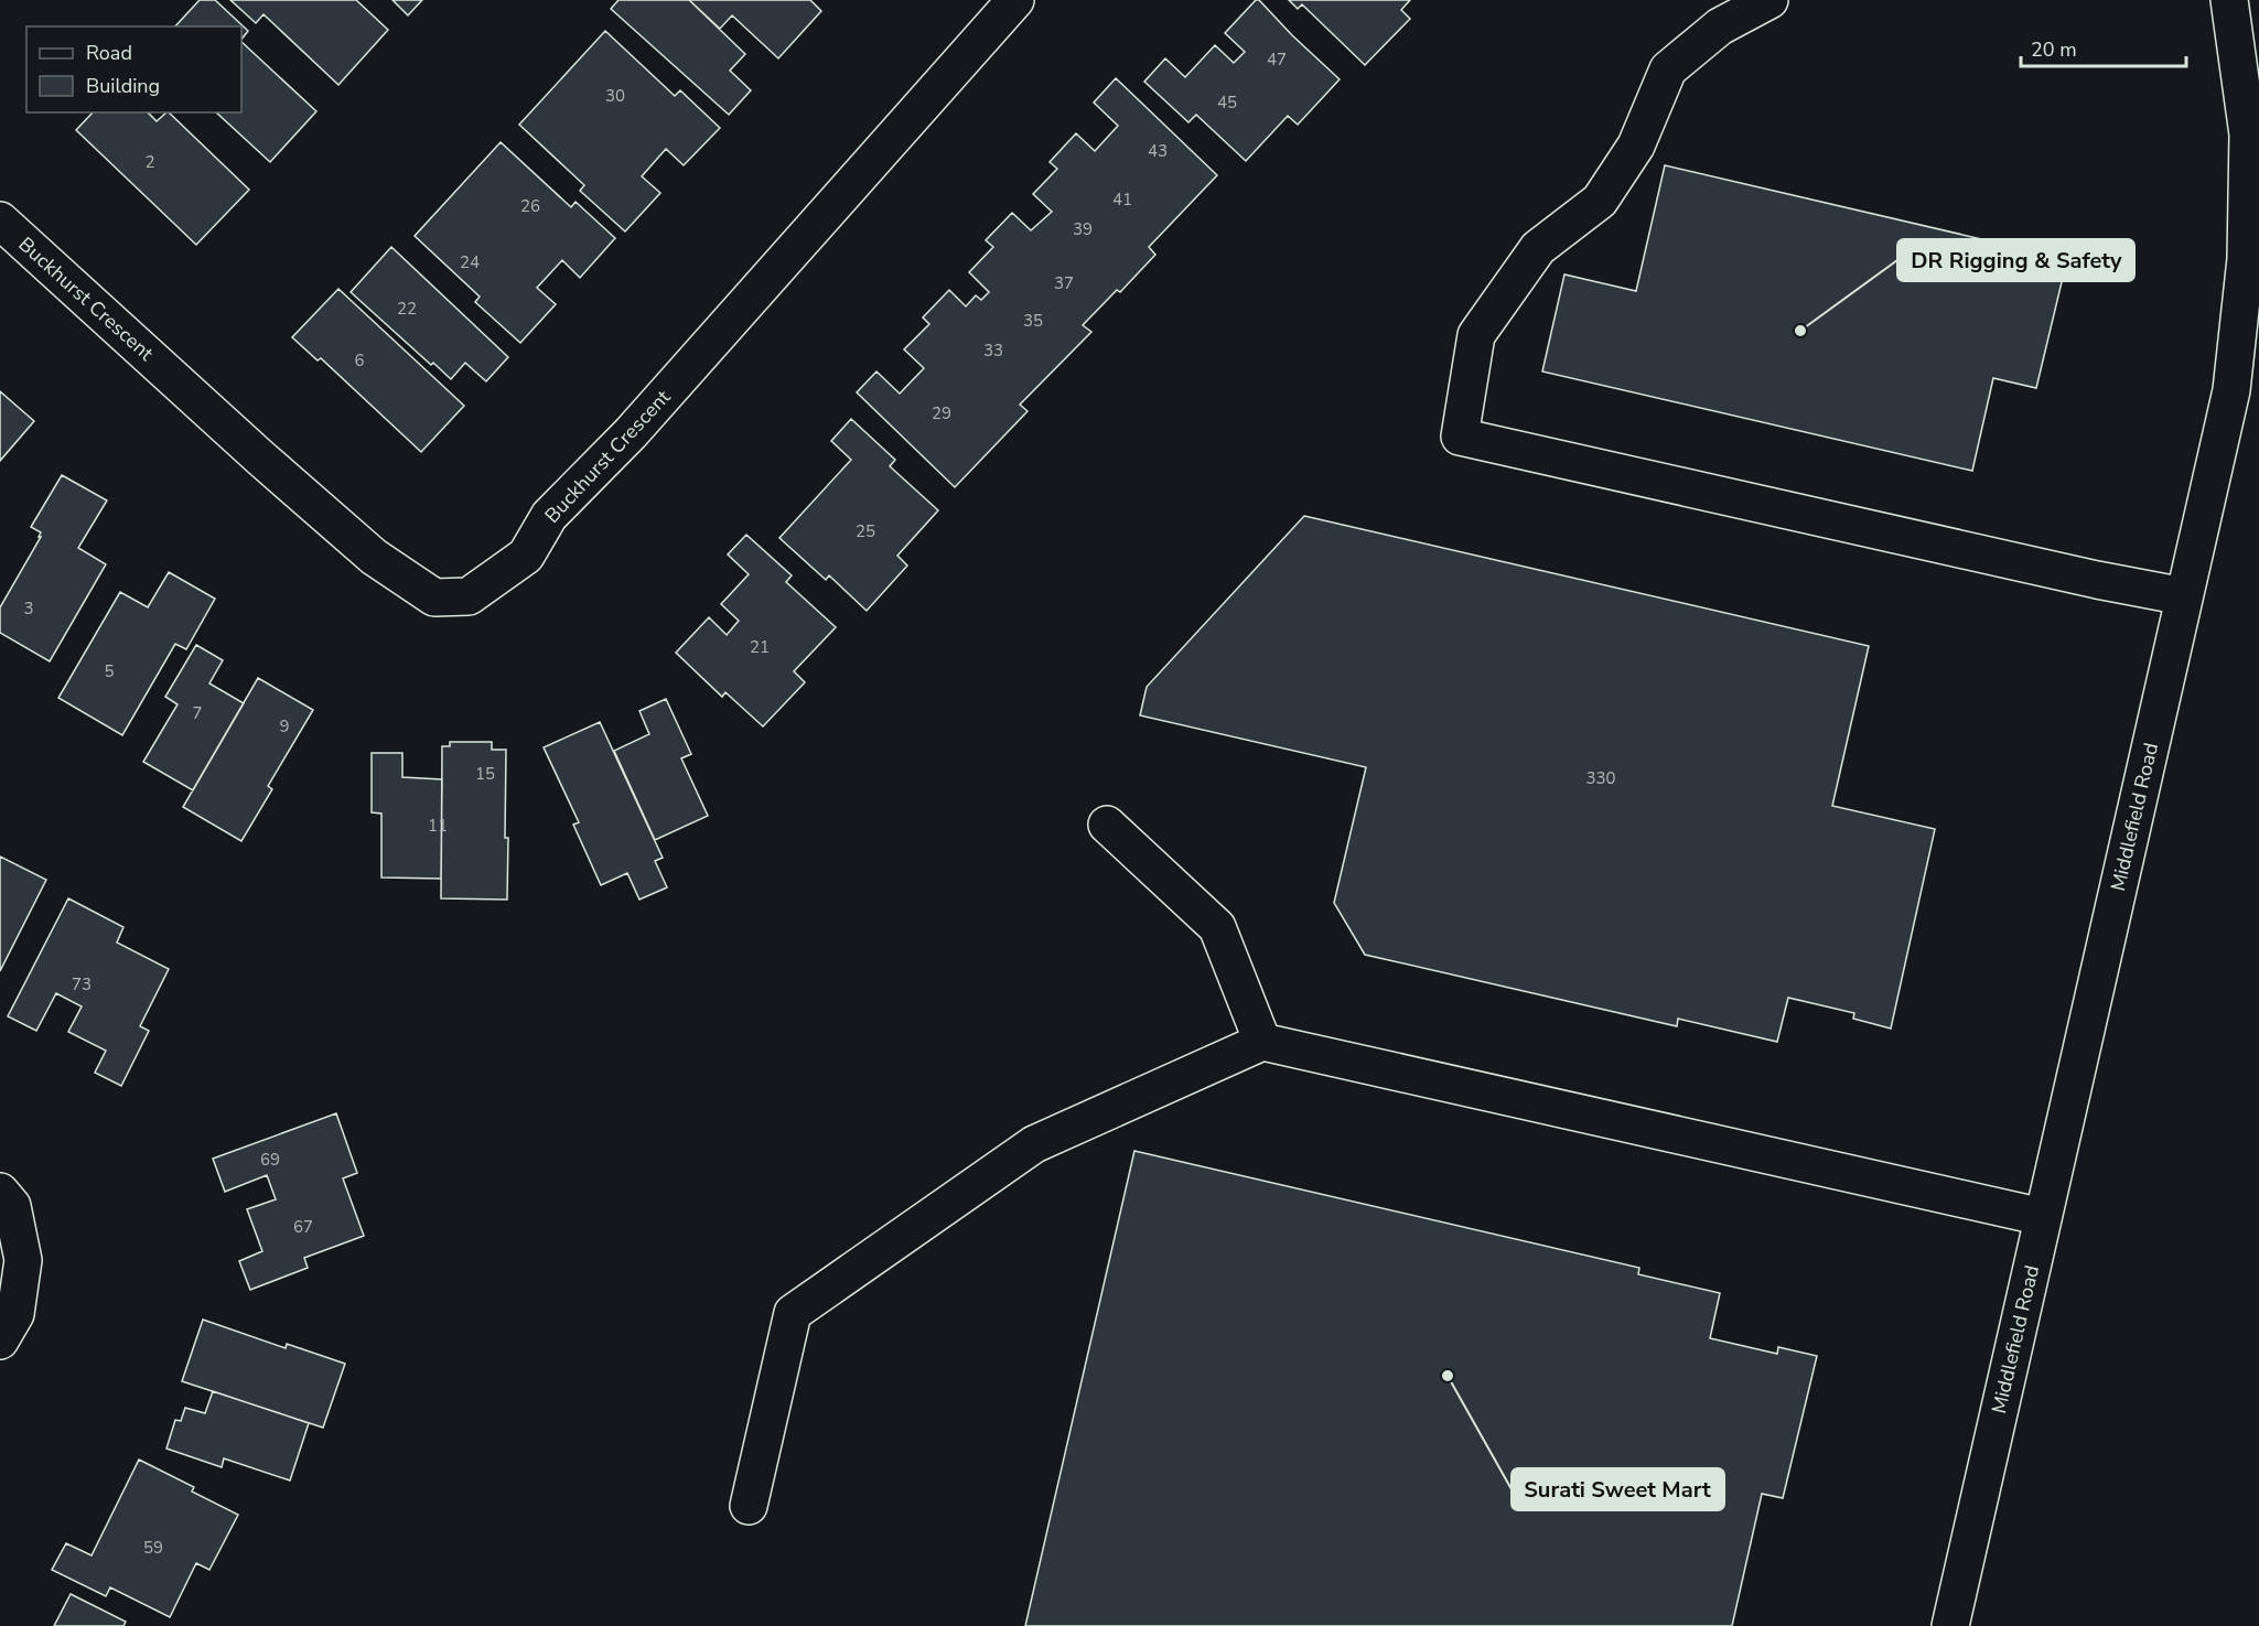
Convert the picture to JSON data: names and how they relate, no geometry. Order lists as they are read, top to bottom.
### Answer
{
  "streets": {
    "main road": ["Buckhurst Crescent", "Middlefield Road"]
  },
  "places": ["DR Rigging & Safety", "Surati Sweet Mart"],
  "house_numbers": [
    "47",
    "30",
    "45",
    "43",
    "2",
    "41",
    "26",
    "39",
    "24",
    "37",
    "22",
    "35",
    "33",
    "6",
    "29",
    "25",
    "3",
    "21",
    "5",
    "7",
    "9",
    "15",
    "330",
    "11",
    "73",
    "69",
    "67",
    "59"
  ],
  "legend": ["Road", "Building"],
  "scale_bar": "20 m"
}
